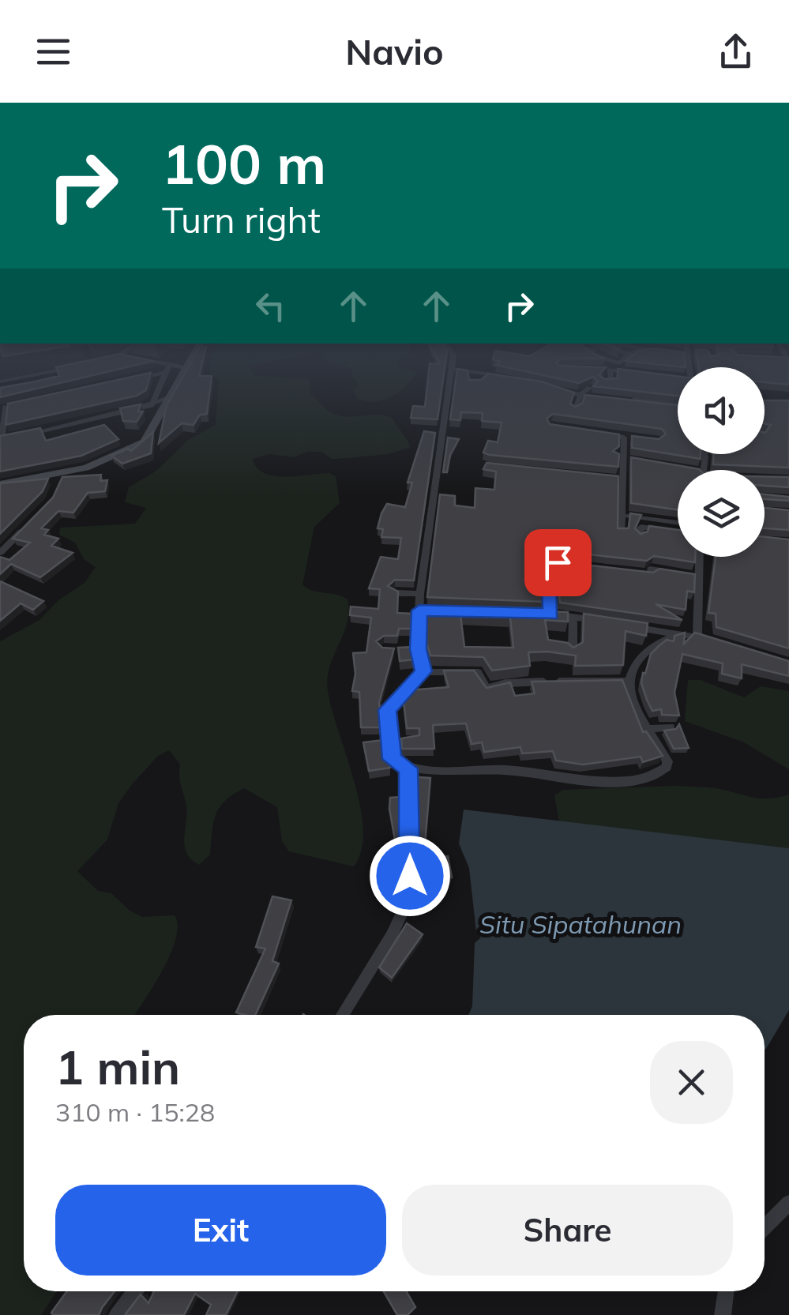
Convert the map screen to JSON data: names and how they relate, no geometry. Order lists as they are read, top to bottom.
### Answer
{
  "water": ["Situ Sipatahunan"],
  "page": {
    "header": "Navio",
    "turn": ["100 m", "Turn right"],
    "heading": ["1 min", "310 m · 15:28"],
    "buttons": ["Exit", "Share"]
  }
}
